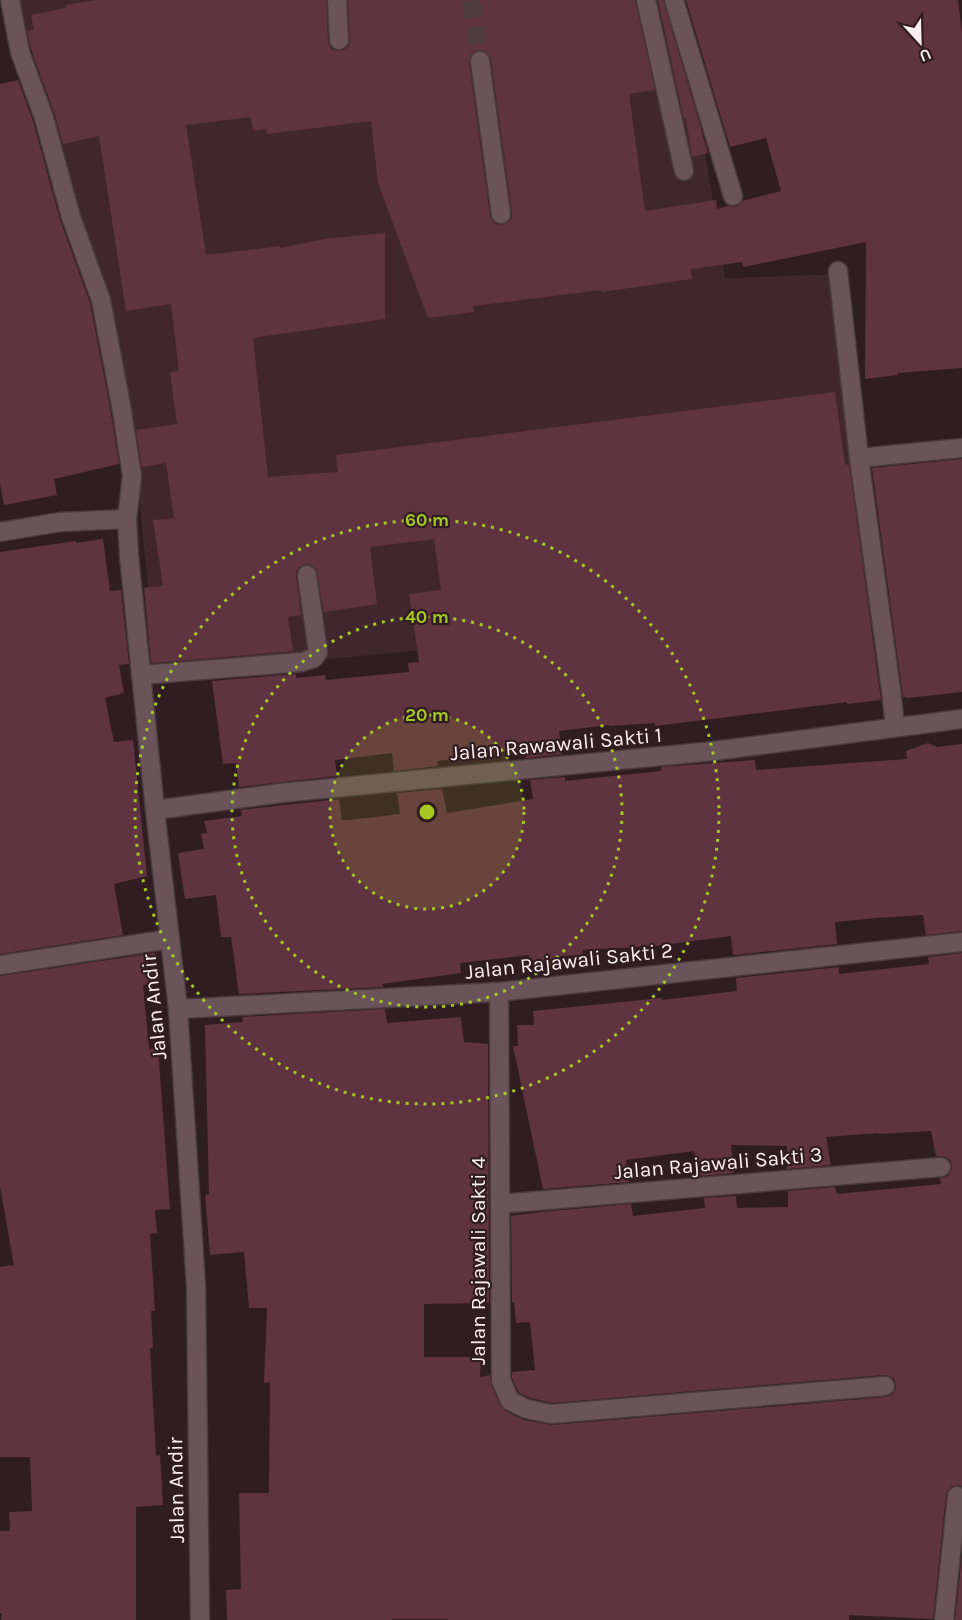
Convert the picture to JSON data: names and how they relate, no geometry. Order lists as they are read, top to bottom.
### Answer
{
  "streets": {
    "street": [
      "Jalan Rawawali Sakti 1",
      "Jalan Rajawali Sakti 2",
      "Jalan Andir",
      "Jalan Rajawali Sakti 3",
      "Jalan Rajawali Sakti 4"
    ]
  },
  "crossings": [
    ["Jalan Rawawali Sakti 1", "Jalan Andir"],
    ["Jalan Rajawali Sakti 2", "Jalan Andir"],
    ["Jalan Rajawali Sakti 2", "Jalan Rajawali Sakti 4"],
    ["Jalan Rajawali Sakti 3", "Jalan Rajawali Sakti 4"]
  ],
  "north": "bottom",
  "rings": ["60 m", "40 m", "20 m"]
}
